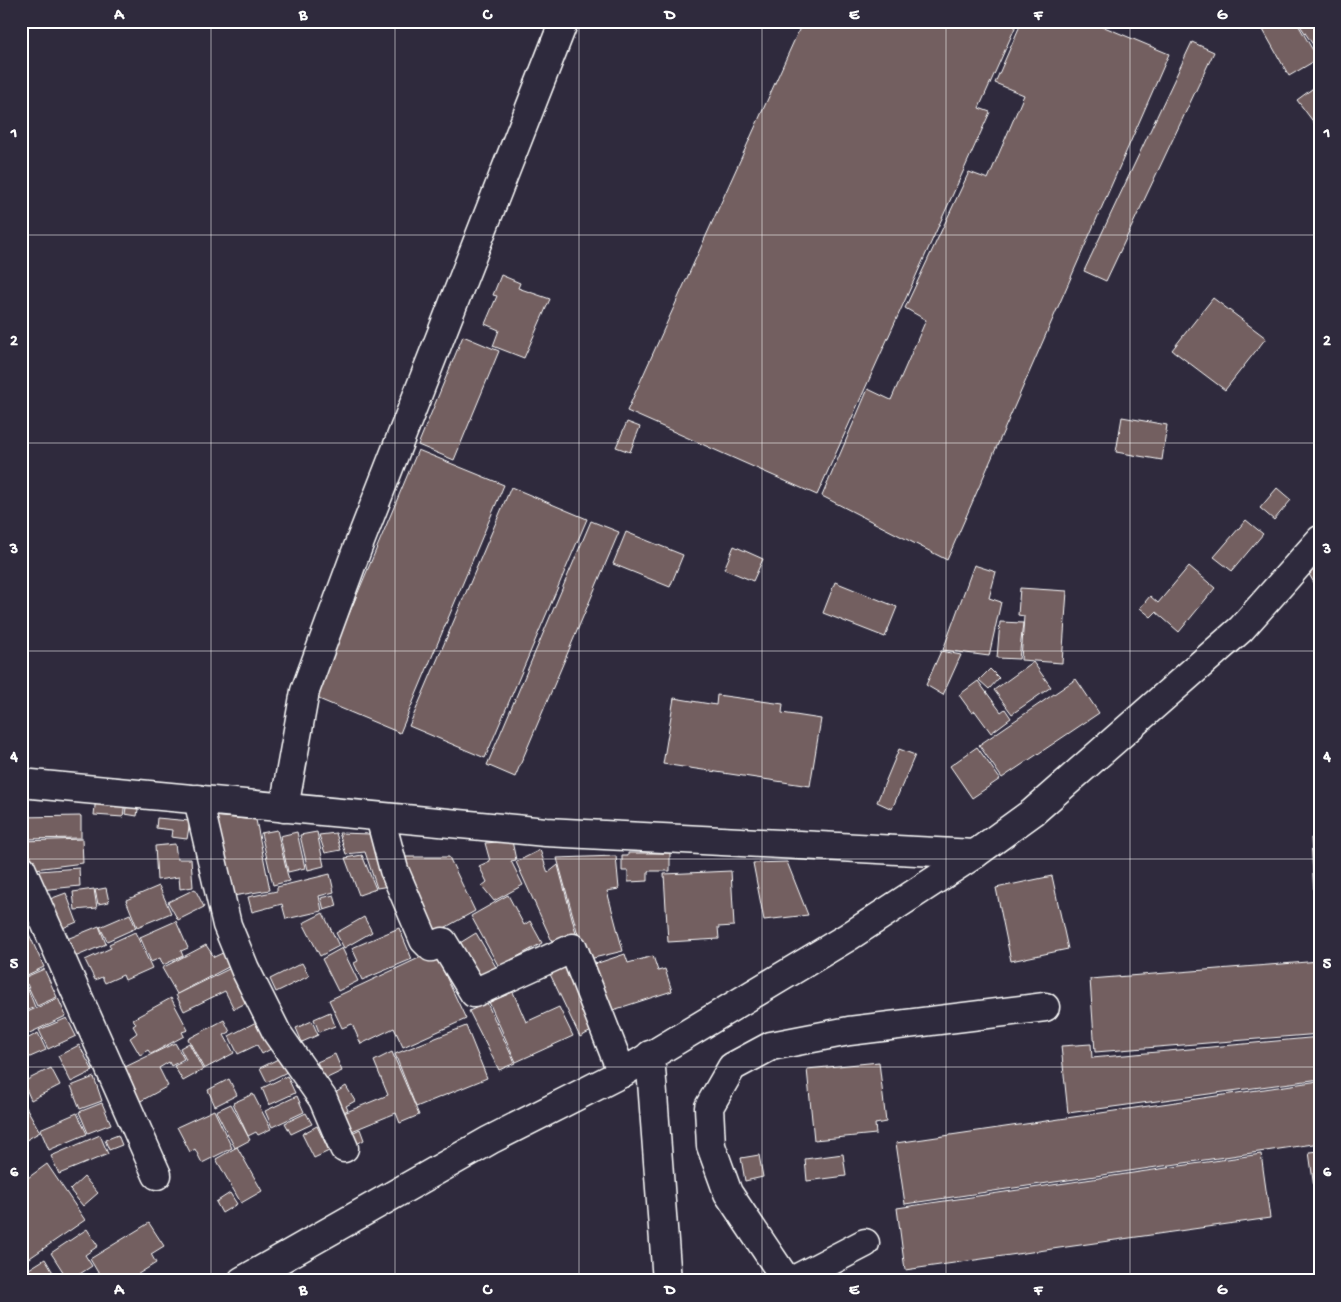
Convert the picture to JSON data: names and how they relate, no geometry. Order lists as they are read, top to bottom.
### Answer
{
  "grid": {
    "columns": [
      "A",
      "B",
      "C",
      "D",
      "E",
      "F",
      "G"
    ],
    "rows": [
      "1",
      "2",
      "3",
      "4",
      "5",
      "6"
    ]
  }
}
